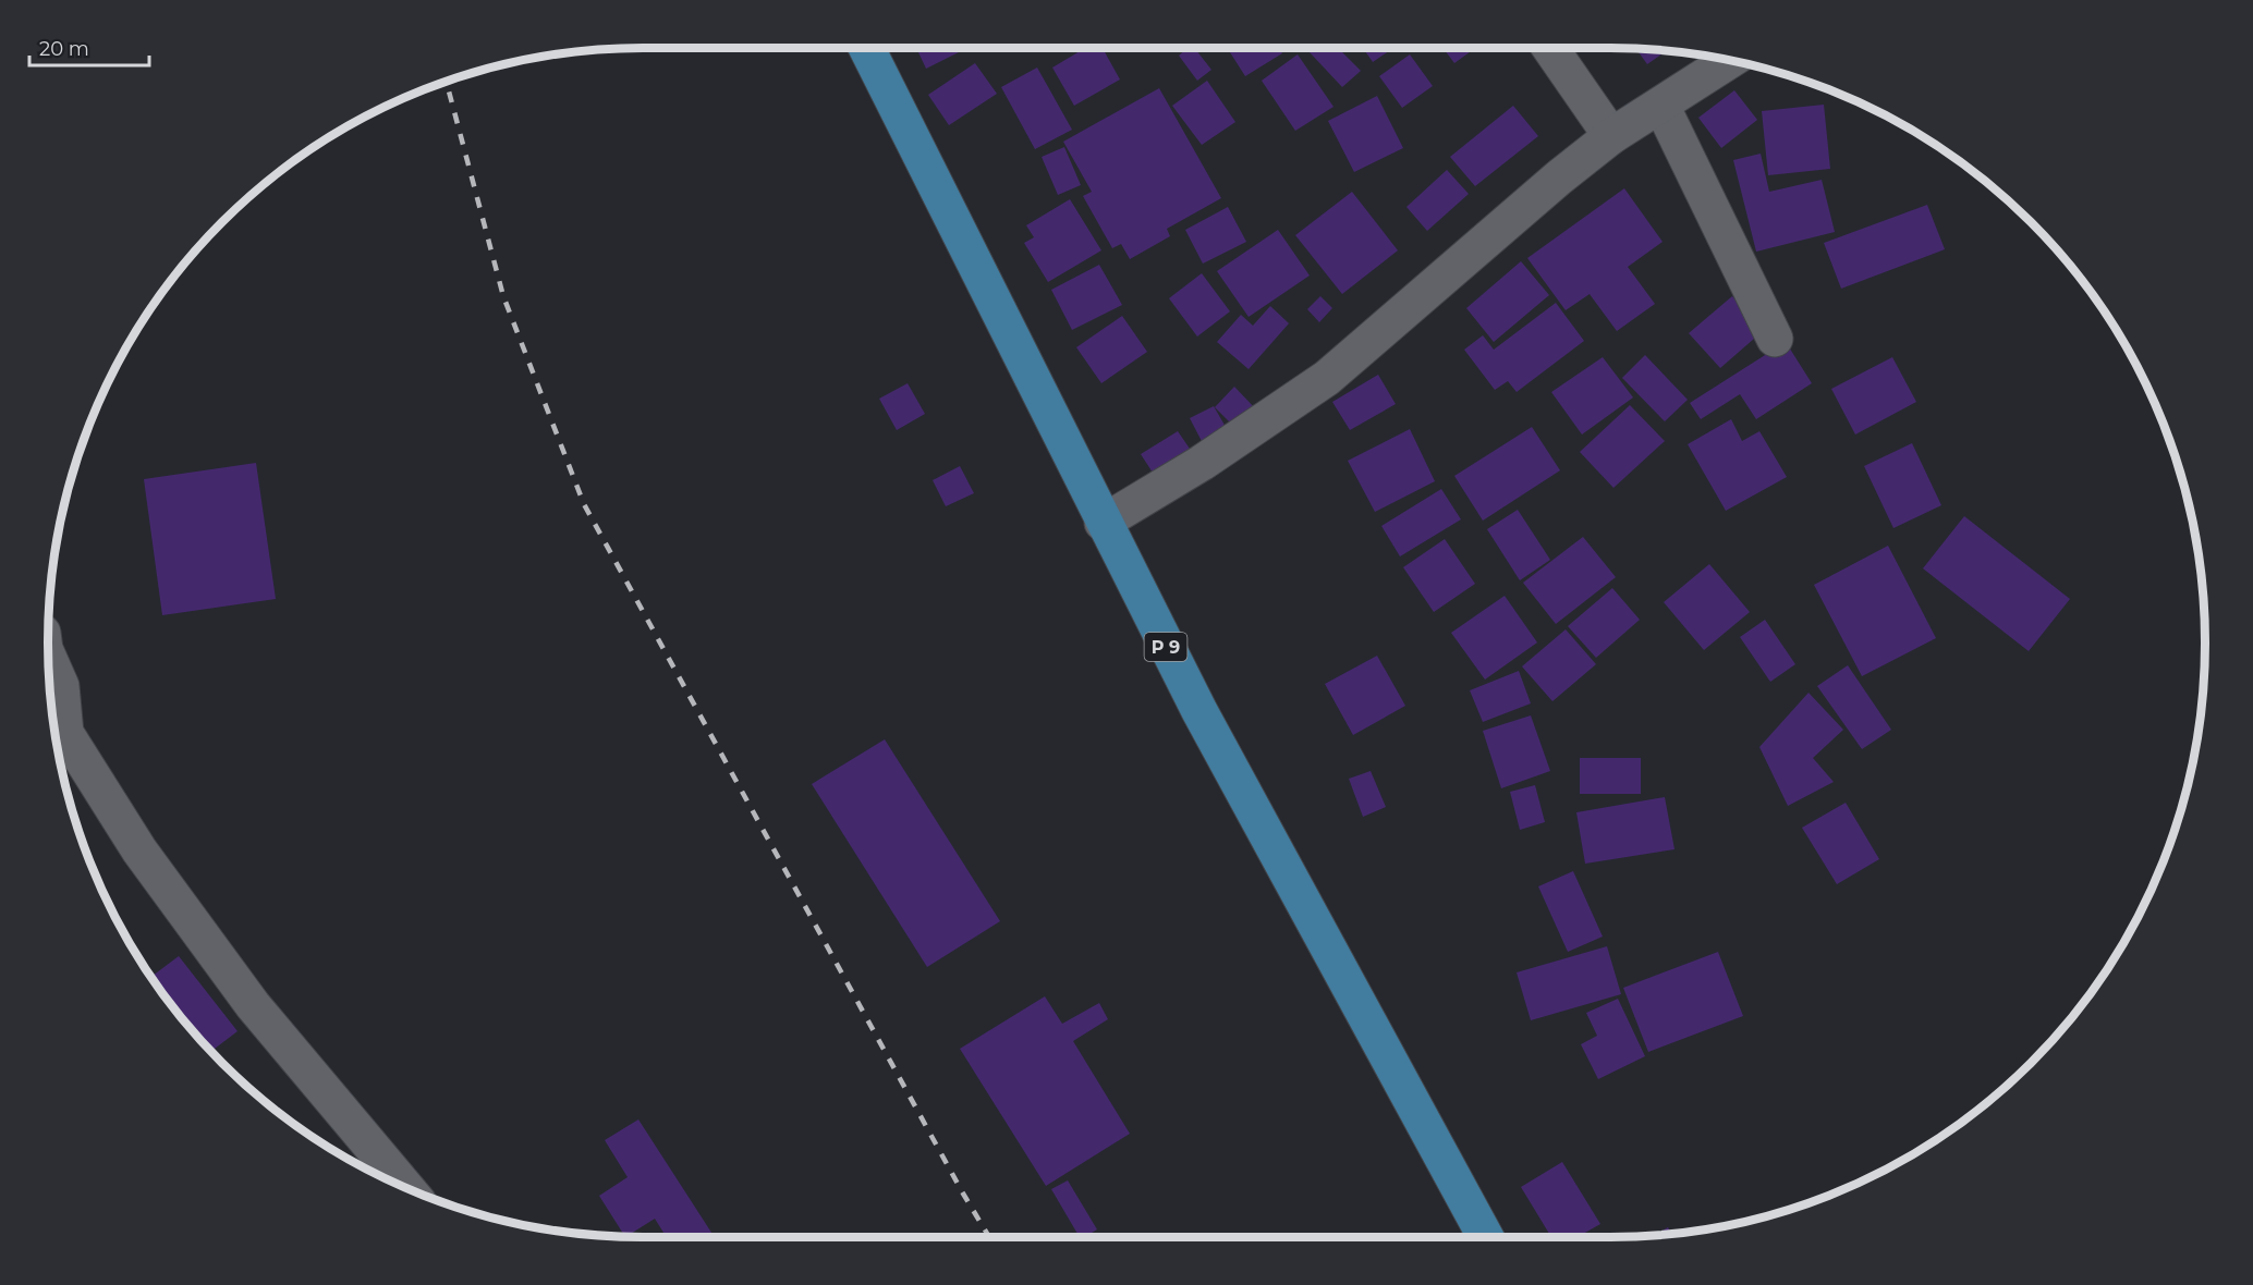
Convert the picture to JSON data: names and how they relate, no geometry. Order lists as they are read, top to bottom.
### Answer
{
  "streets": {
    "main road": ["P 9"]
  },
  "scale_bar": "20 m"
}
